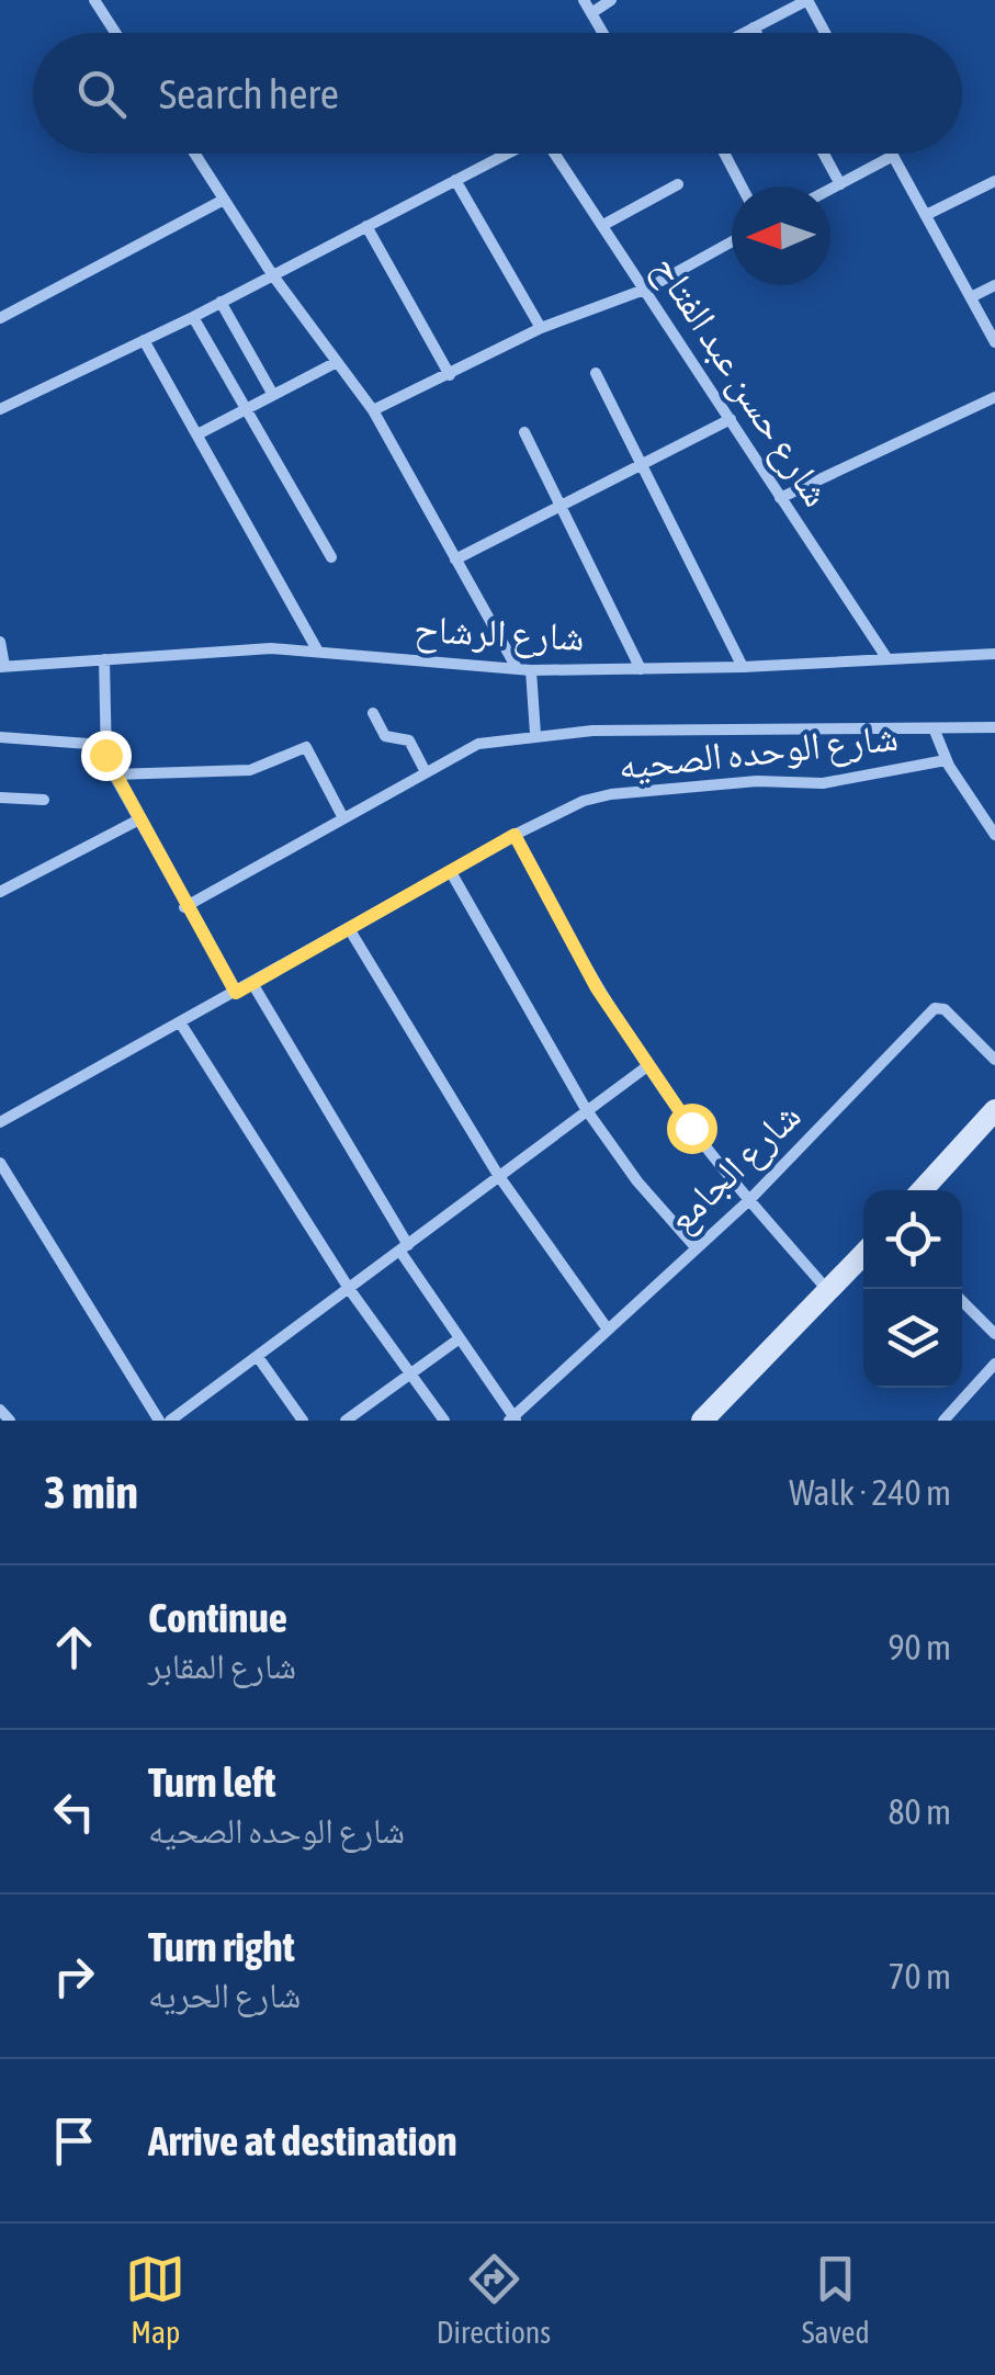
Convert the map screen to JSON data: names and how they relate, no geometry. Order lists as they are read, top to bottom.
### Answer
{
  "streets": {
    "street": [
      "شارع حسن عبد الفتاح",
      "شارع الرشاح",
      "شارع الوحده الصحيه",
      "شارع الجامع"
    ]
  },
  "crossings": [
    ["شارع حسن عبد الفتاح", "شارع الرشاح"]
  ],
  "north": "left",
  "page": {
    "search": "Search here",
    "heading": ["3 min", "Walk · 240 m"],
    "list": [
      ["Continue", "شارع المقابر", "90 m"],
      ["Turn left", "شارع الوحده الصحيه", "80 m"],
      ["Turn right", "شارع الحريه", "70 m"],
      "Arrive at destination"
    ],
    "nav": ["Map", "Directions", "Saved"]
  }
}
